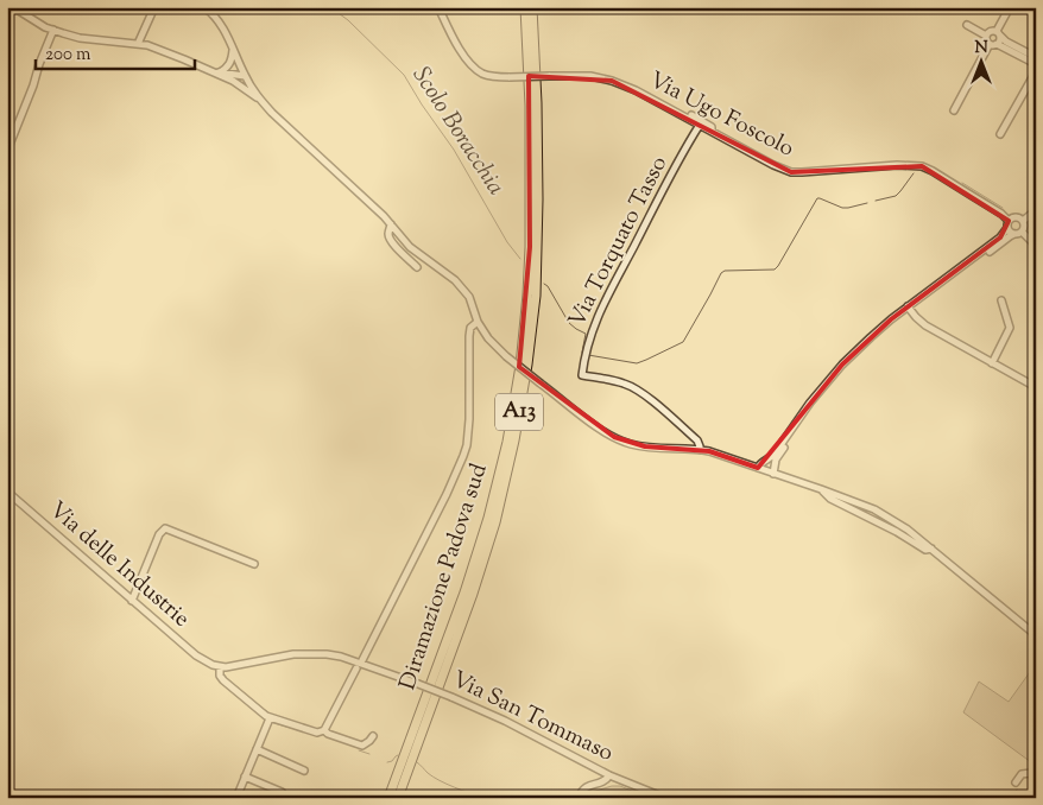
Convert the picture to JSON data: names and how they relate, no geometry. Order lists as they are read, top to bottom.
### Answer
{
  "streets": {
    "highway": ["A13", "Diramazione Padova sud"],
    "street": [
      "Via Ugo Foscolo",
      "Via Torquato Tasso",
      "Via delle Industrie",
      "Via San Tommaso"
    ]
  },
  "crossings": [
    ["Via Ugo Foscolo", "Via Torquato Tasso"],
    ["Via delle Industrie", "Via San Tommaso"]
  ],
  "water": ["Scolo Boracchia"],
  "scale_bar": "200 m",
  "north": "top"
}
